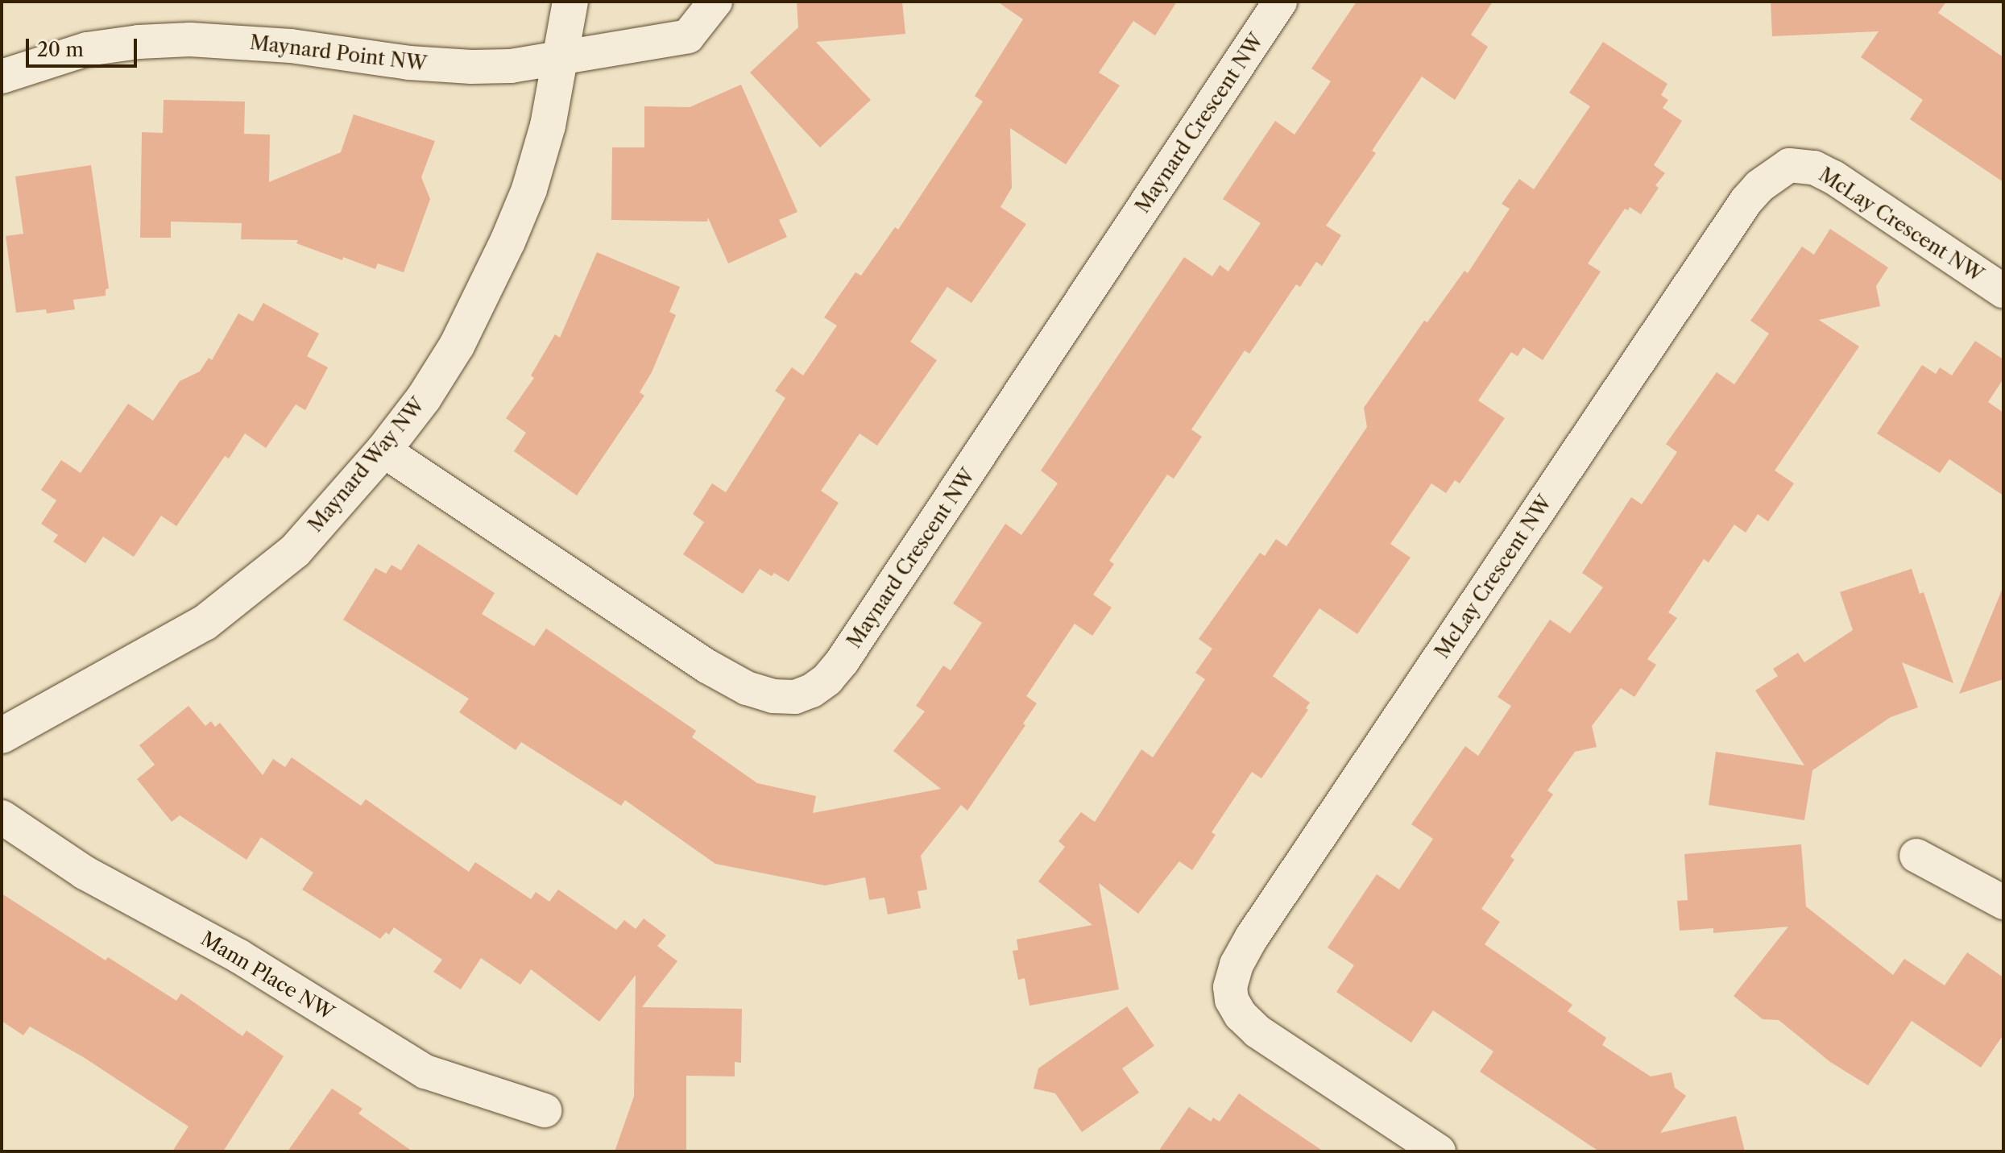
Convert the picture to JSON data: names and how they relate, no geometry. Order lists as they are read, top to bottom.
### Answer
{
  "streets": {
    "street": [
      "Maynard Point NW",
      "Maynard Crescent NW",
      "McLay Crescent NW",
      "Maynard Way NW",
      "Mann Place NW"
    ]
  },
  "crossings": [
    ["Maynard Point NW", "Maynard Way NW"],
    ["Maynard Crescent NW", "Maynard Way NW"]
  ],
  "scale_bar": "20 m"
}
